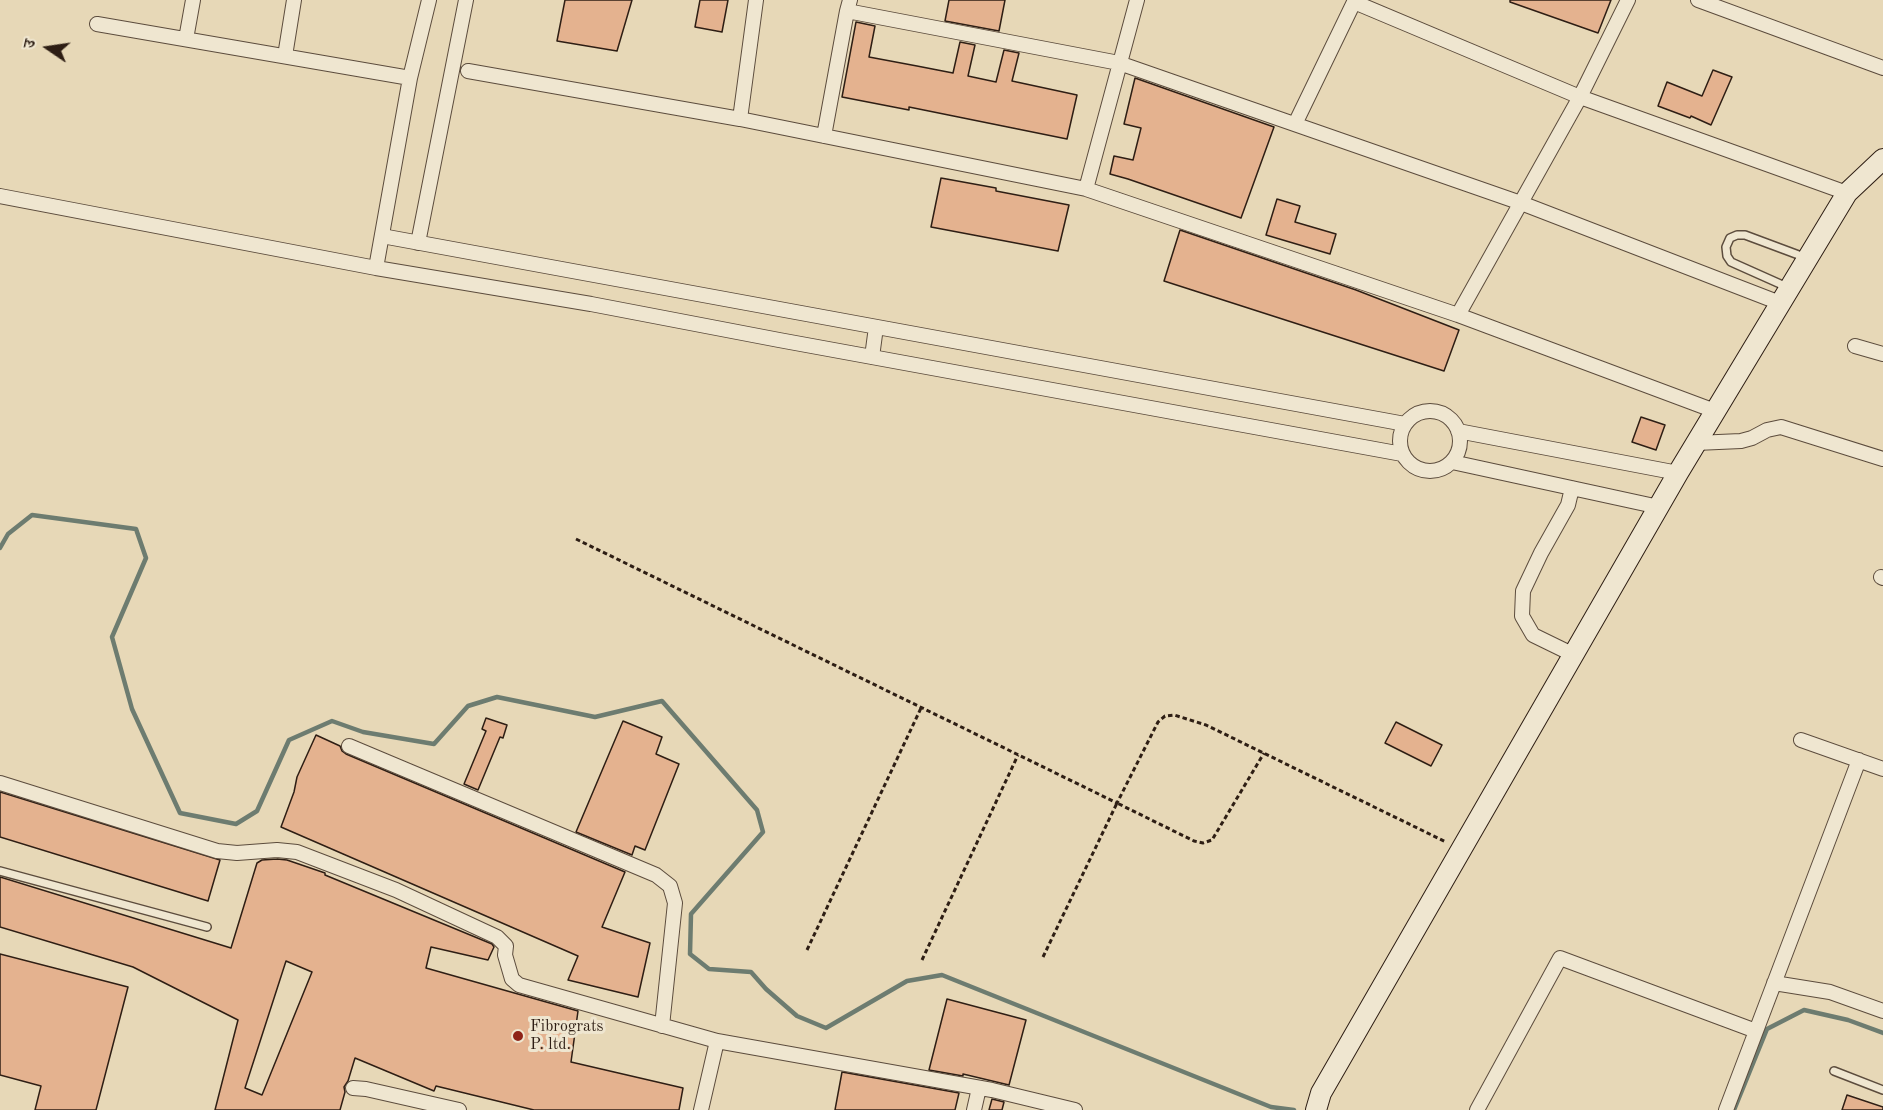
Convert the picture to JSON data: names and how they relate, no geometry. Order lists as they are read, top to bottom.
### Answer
{
  "places": ["Fibrograts P. ltd."],
  "north": "left"
}
